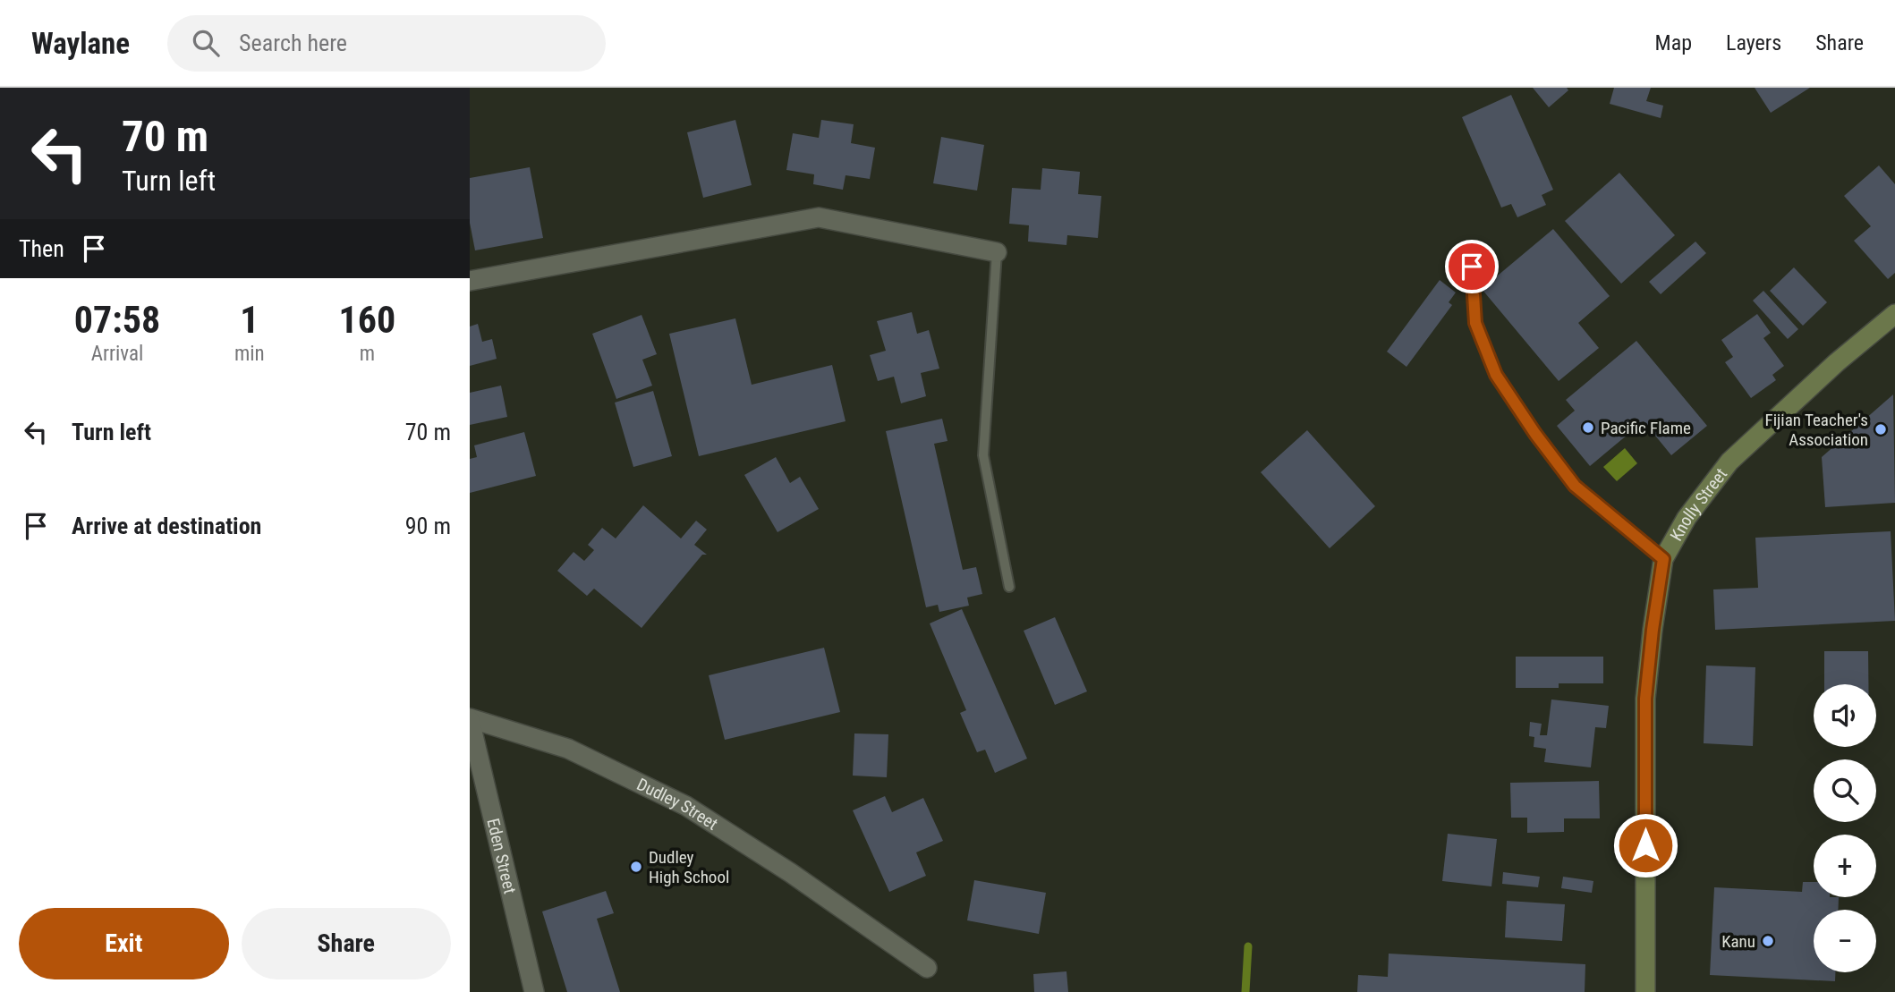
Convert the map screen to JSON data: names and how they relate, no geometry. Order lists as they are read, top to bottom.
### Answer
{
  "streets": {
    "main road": ["Knolly Street"],
    "street": ["Dudley Street", "Eden Street"]
  },
  "crossings": [
    ["Dudley Street", "Eden Street"]
  ],
  "places": [
    "Pacific Flame",
    "Fijian Teacher's Association",
    "Dudley High School",
    "Kanu"
  ],
  "page": {
    "header": "Waylane",
    "search": "Search here",
    "nav": ["Map", "Layers", "Share"],
    "turn": ["70 m", "Turn left"],
    "then": "Then",
    "eta": [
      "07:58",
      "Arrival",
      "1",
      "min",
      "160",
      "m"
    ],
    "list": [
      {
        "name": "Turn left",
        "value": "70 m"
      },
      {
        "name": "Arrive at destination",
        "value": "90 m"
      }
    ],
    "map_buttons": ["+", "−"],
    "buttons": ["Exit", "Share"]
  }
}
